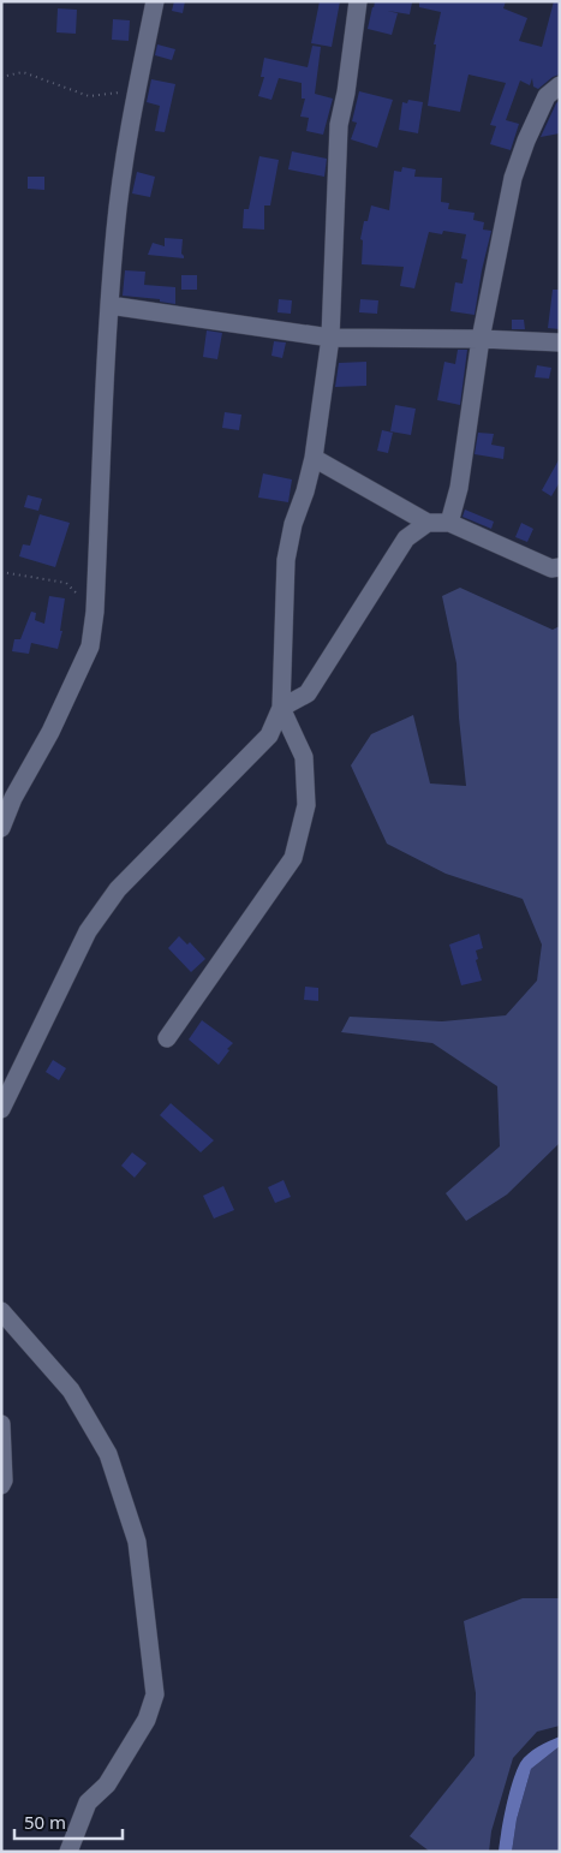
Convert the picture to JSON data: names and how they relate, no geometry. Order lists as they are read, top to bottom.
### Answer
{
  "scale_bar": "50 m"
}
